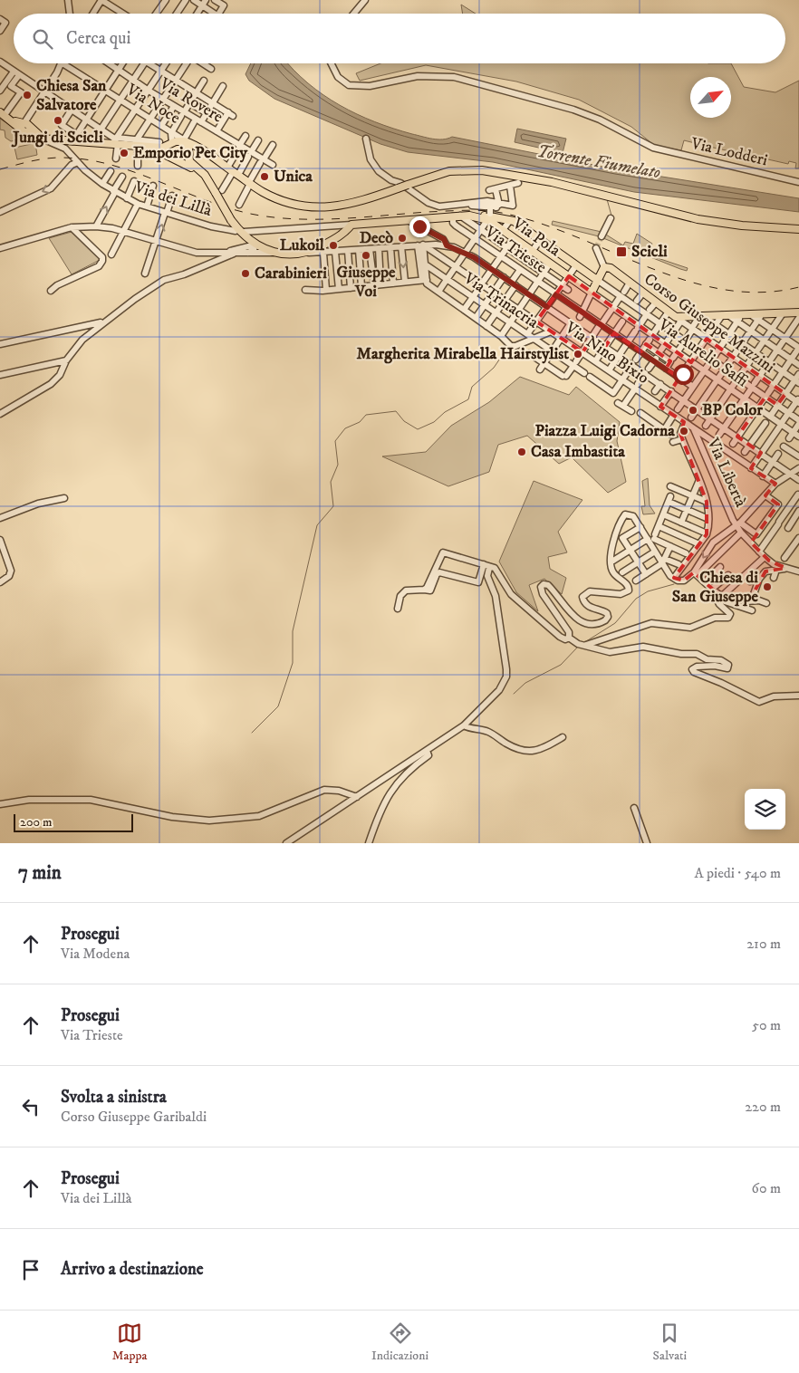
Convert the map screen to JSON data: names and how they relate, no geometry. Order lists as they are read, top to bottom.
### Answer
{
  "streets": {
    "main road": ["Via Pola", "Corso Giuseppe Mazzini"],
    "street": [
      "Via Rovere",
      "Via Noce",
      "Via Lodderi",
      "Via dei Lillà",
      "Via Trieste",
      "Via Trinacria",
      "Via Nino Bixio",
      "Via Aurelio Saffi",
      "Via Libertà"
    ]
  },
  "crossings": [
    ["Via Pola", "Via Trieste"],
    ["Via Pola", "Via Aurelio Saffi"],
    ["Via Trinacria", "Via Nino Bixio"],
    ["Via Nino Bixio", "Via Libertà"]
  ],
  "water": ["Torrente Fiumelato"],
  "places": {
    "other": [
      "Chiesa San Salvatore",
      "Jungi di Scicli",
      "Emporio Pet City",
      "Unica",
      "Decò",
      "Lukoil",
      "Giuseppe Voi",
      "Carabinieri",
      "Margherita Mirabella Hairstylist",
      "BP Color",
      "Piazza Luigi Cadorna",
      "Casa Imbastita",
      "Chiesa di San Giuseppe"
    ],
    "transit": ["Scicli"]
  },
  "scale_bar": "200 m",
  "north": "top right",
  "page": {
    "search": "Cerca qui",
    "scale": "200 m",
    "heading": ["7 min", "A piedi · 540 m"],
    "list": [
      ["Prosegui", "Via Modena", "210 m"],
      ["Prosegui", "Via Trieste", "50 m"],
      ["Svolta a sinistra", "Corso Giuseppe Garibaldi", "220 m"],
      ["Prosegui", "Via dei Lillà", "60 m"],
      "Arrivo a destinazione"
    ],
    "nav": ["Mappa", "Indicazioni", "Salvati"]
  }
}
